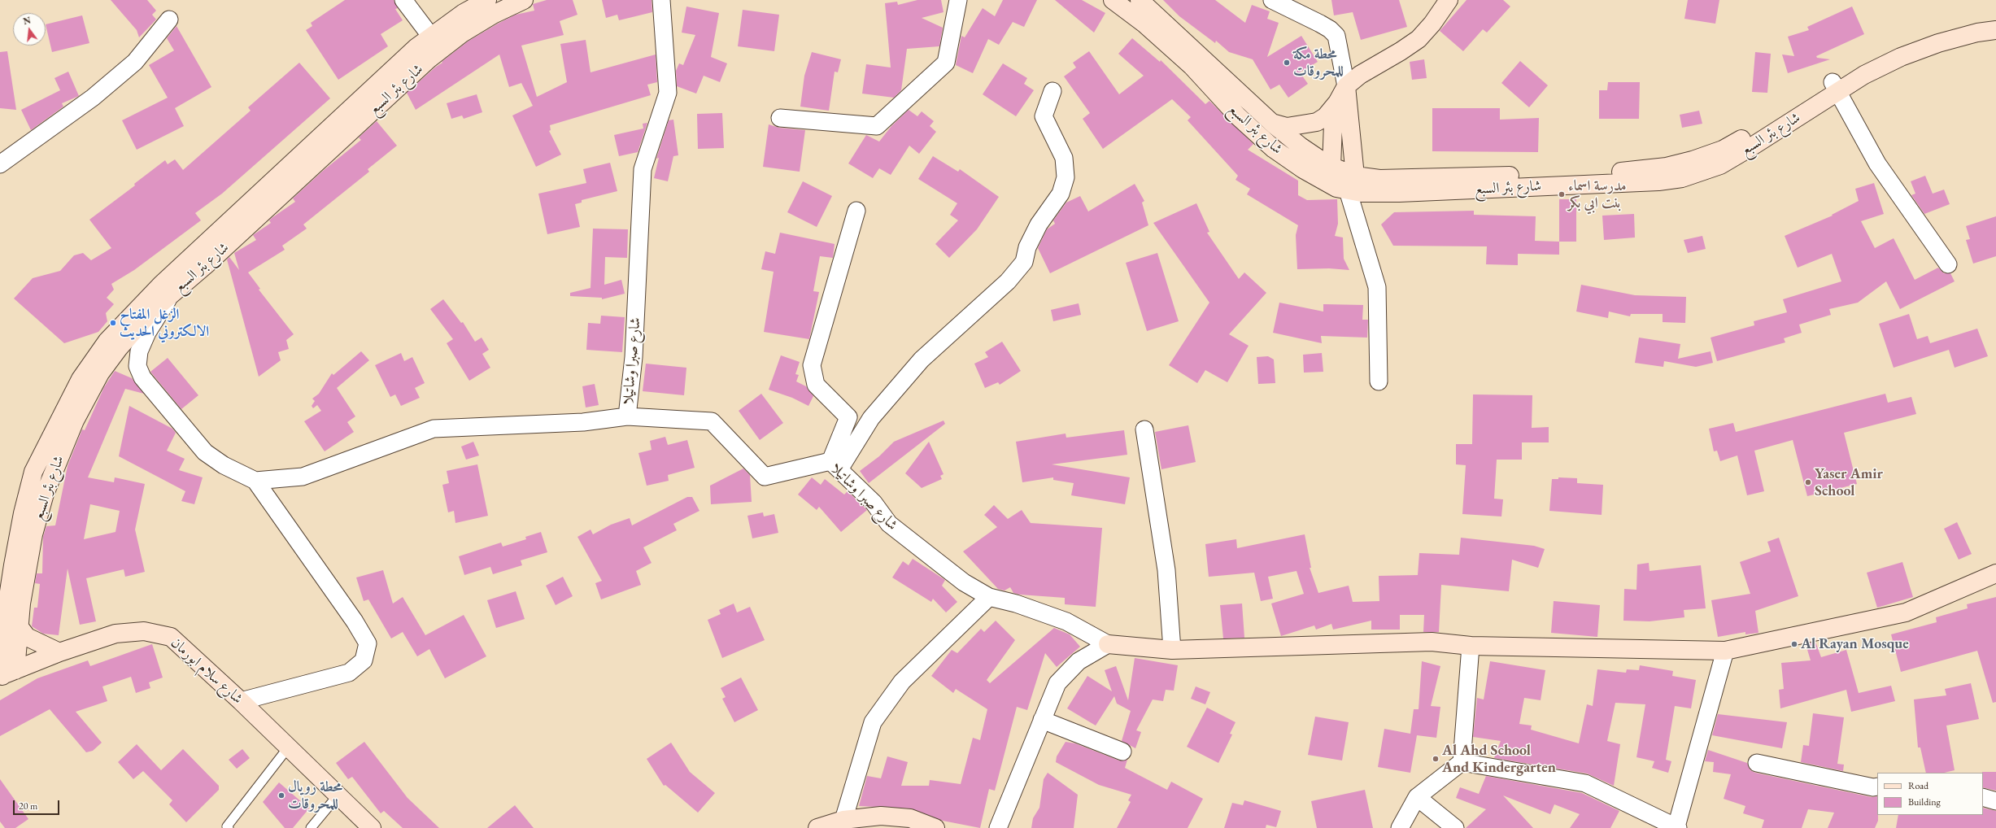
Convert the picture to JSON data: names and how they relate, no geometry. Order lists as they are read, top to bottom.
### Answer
{
  "streets": {
    "street": ["شارع بئر السبع", "شارع صبرا وشاتيلا", "شارع سلام ابورمان"]
  },
  "crossings": [
    ["شارع بئر السبع", "شارع سلام ابورمان"]
  ],
  "places": [
    "محطة مكة للمحروقات",
    "مدرسة اسماء بنت ابي بكر",
    "الزغل المفتاح الالكتروني الحديث",
    "Yaser Amir School",
    "Al Rayan Mosque",
    "Al Ahd School And Kindergarten",
    "محطة رويال للمحروقات"
  ],
  "legend": ["Road", "Building"],
  "scale_bar": "20 m",
  "north": "top"
}
